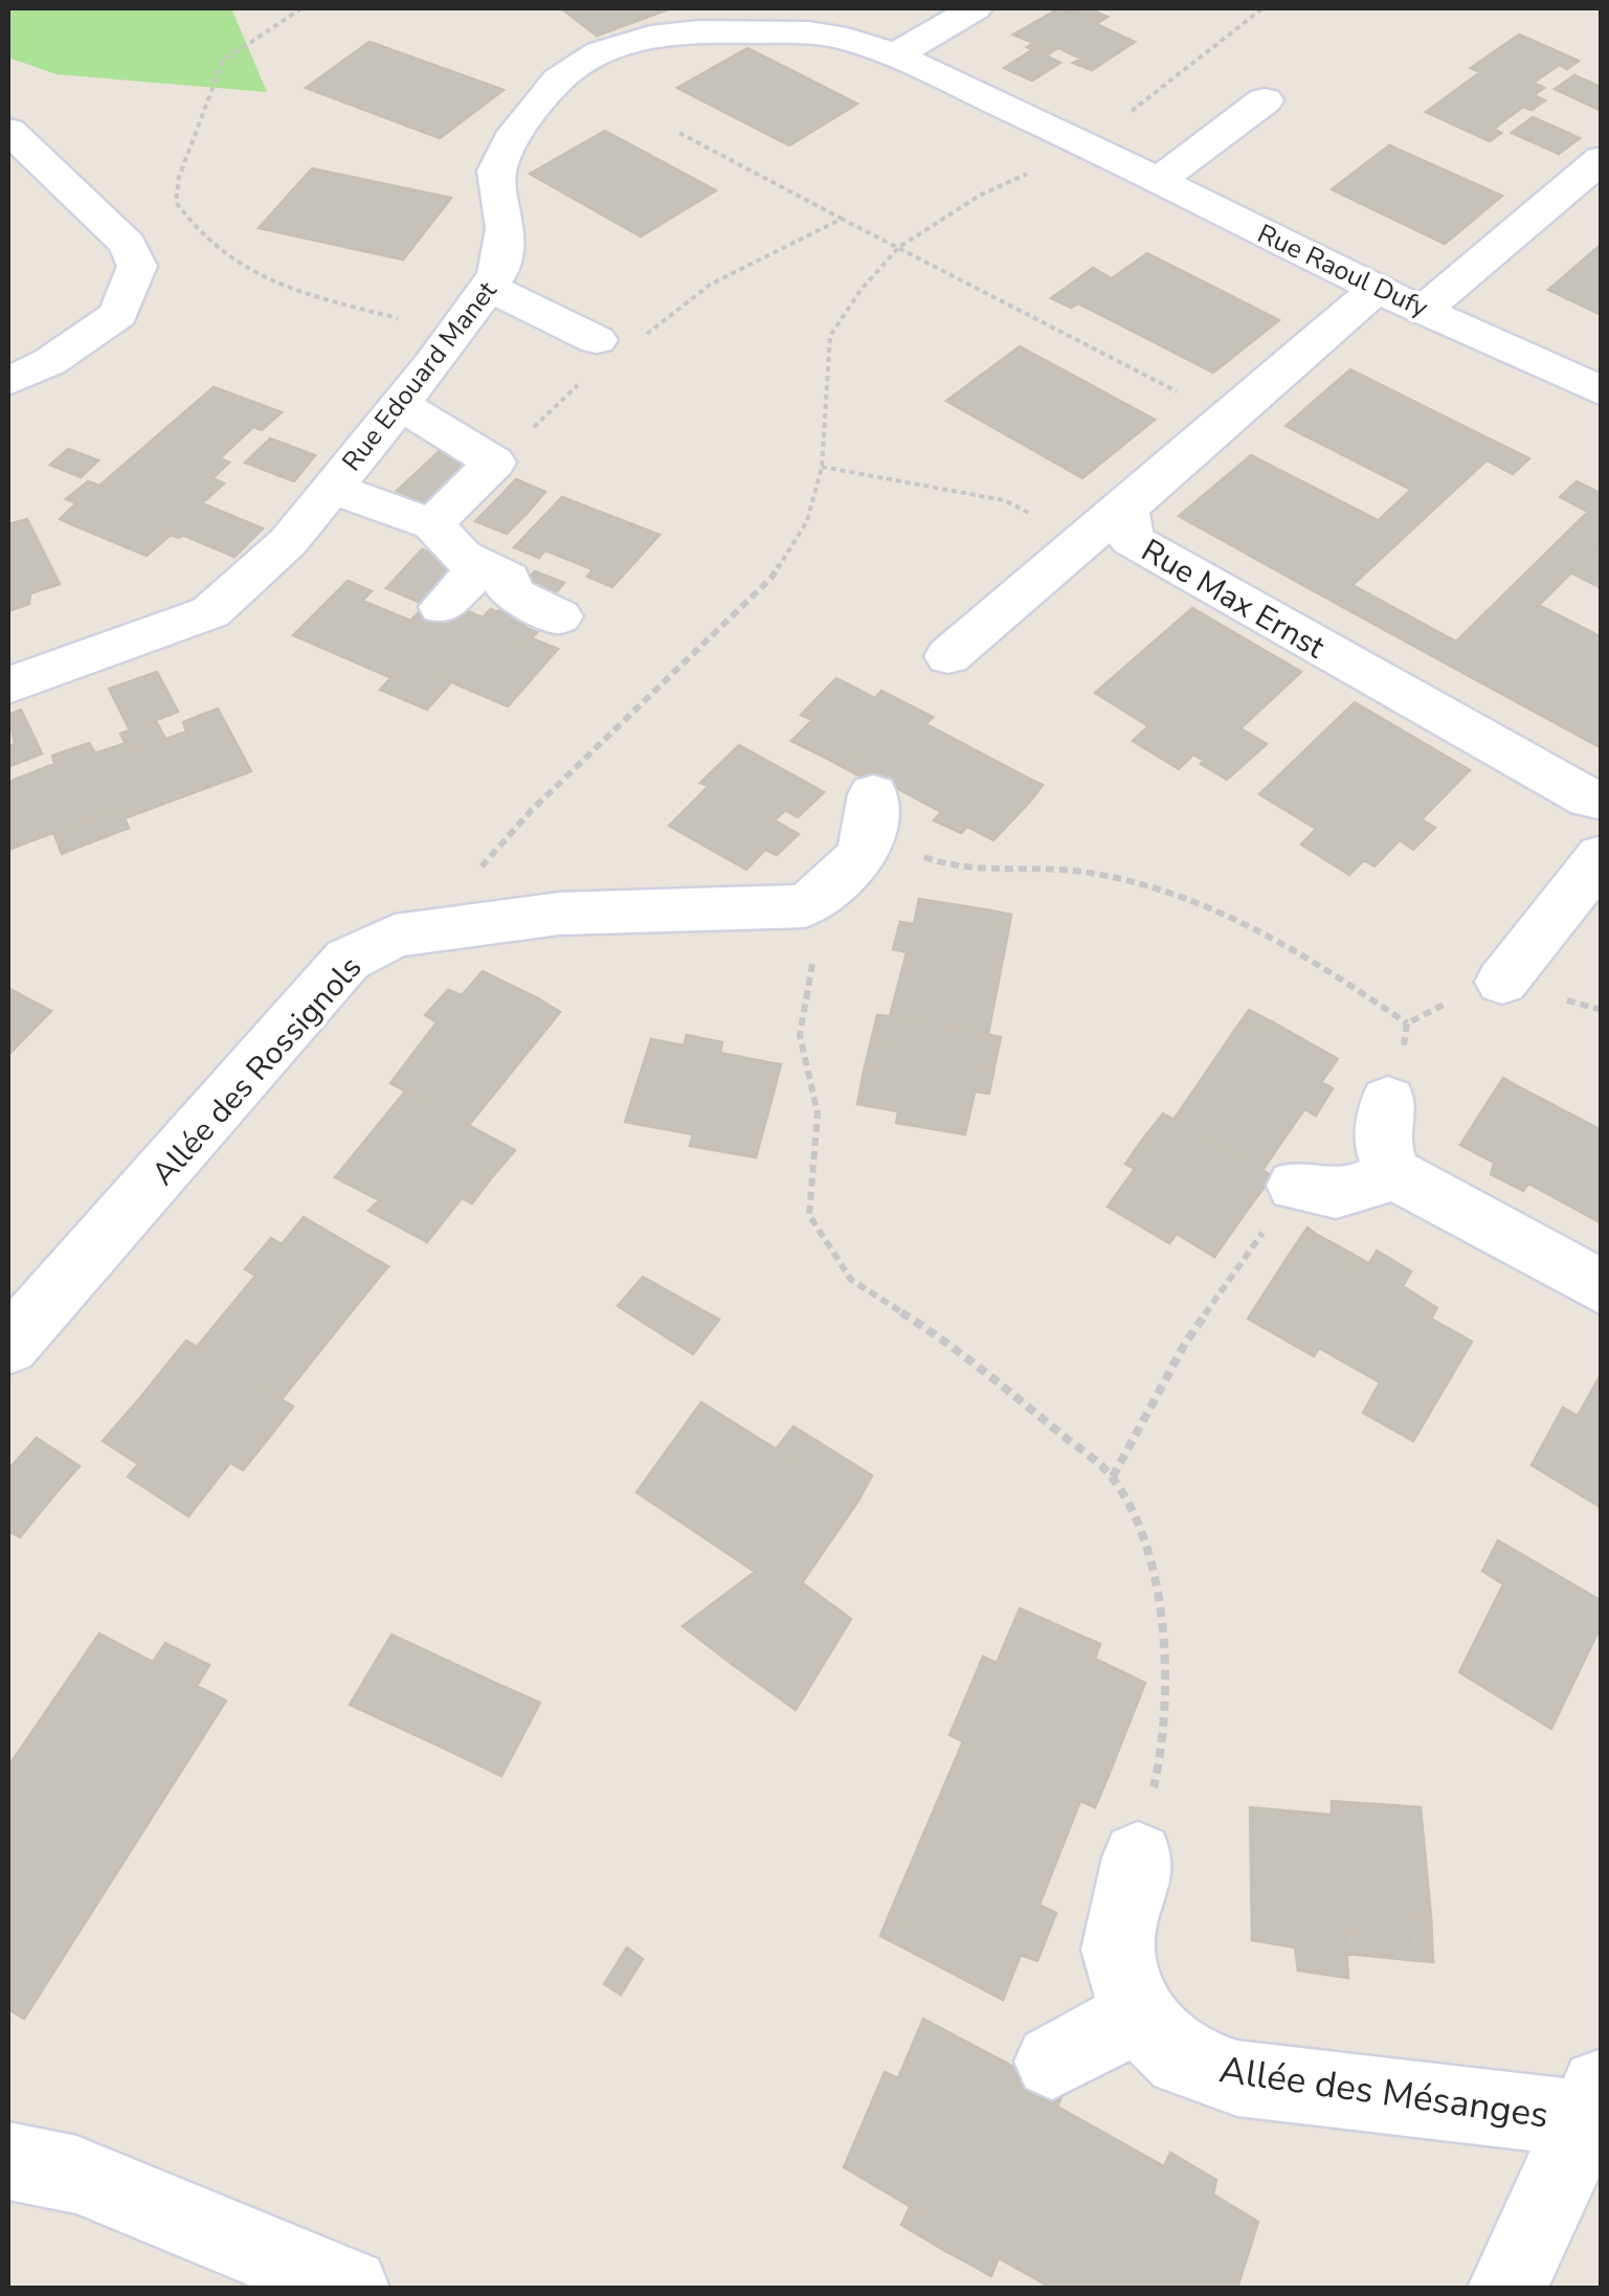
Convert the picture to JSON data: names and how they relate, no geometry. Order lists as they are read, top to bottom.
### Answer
{
  "streets": {
    "street": [
      "Rue Raoul Dufy",
      "Rue Edouard Manet",
      "Rue Max Ernst",
      "Allée des Rossignols",
      "Allée des Mésanges"
    ]
  },
  "crossings": [
    ["Rue Raoul Dufy", "Rue Edouard Manet"],
    ["Rue Raoul Dufy", "Rue Max Ernst"]
  ]
}
